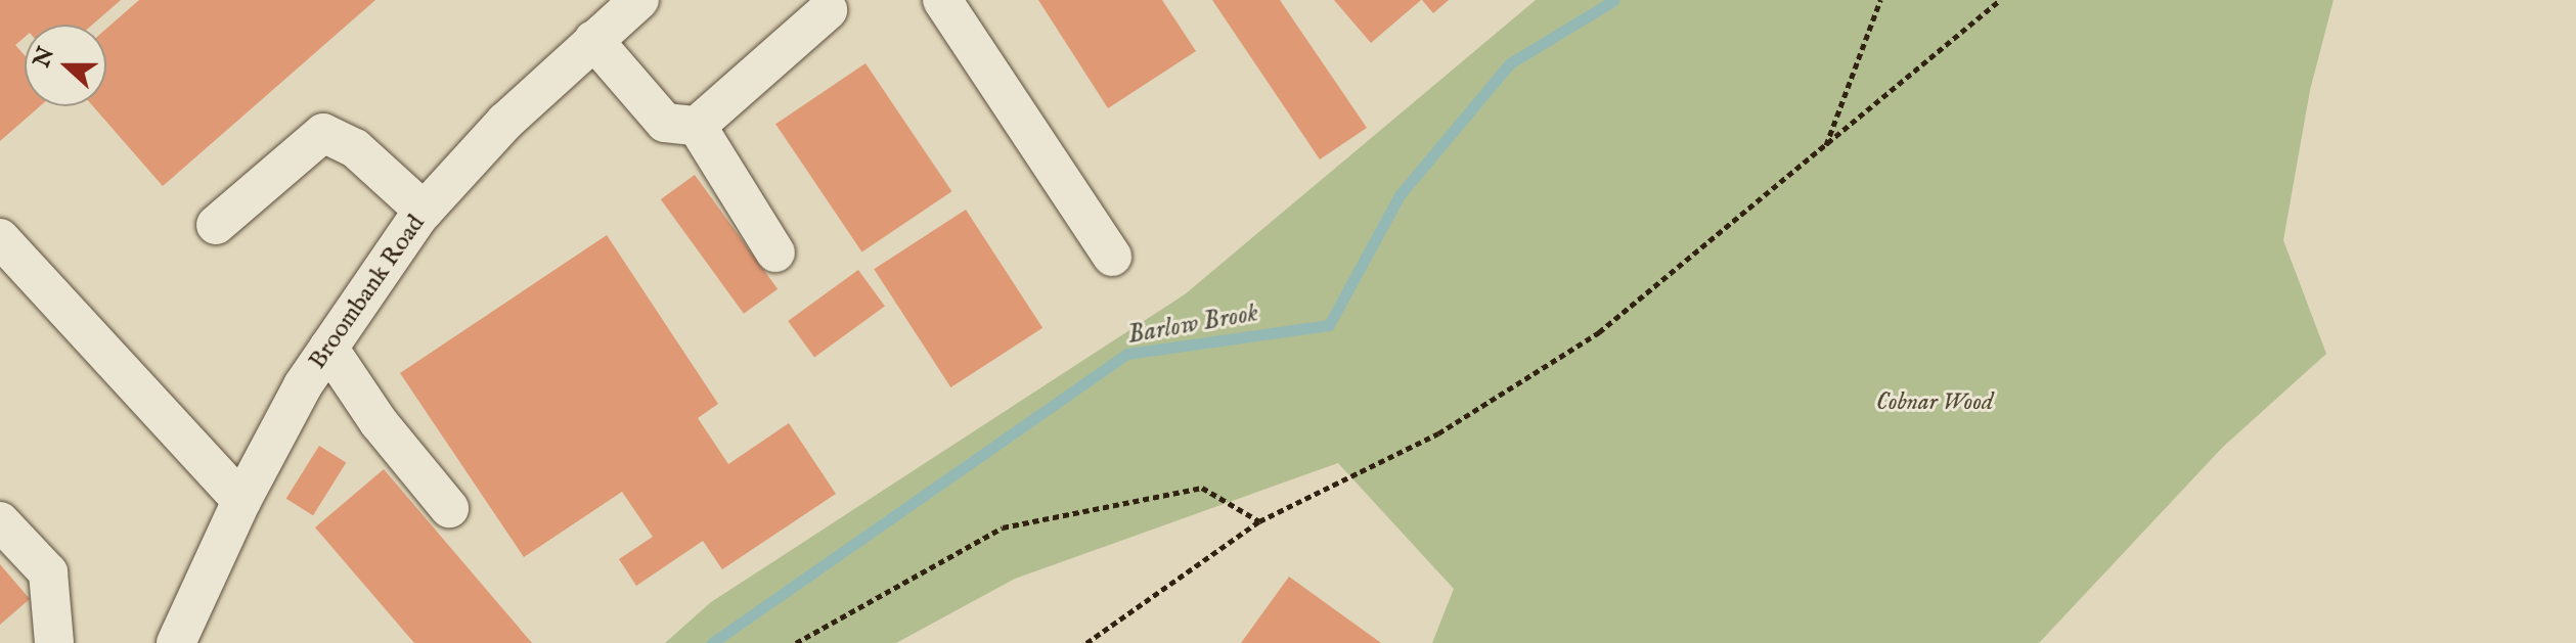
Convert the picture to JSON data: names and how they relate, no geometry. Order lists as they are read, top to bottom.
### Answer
{
  "streets": {
    "street": ["Broombank Road"]
  },
  "water": ["Barlow Brook"],
  "parks": ["Cobnar Wood"],
  "north": "left"
}
